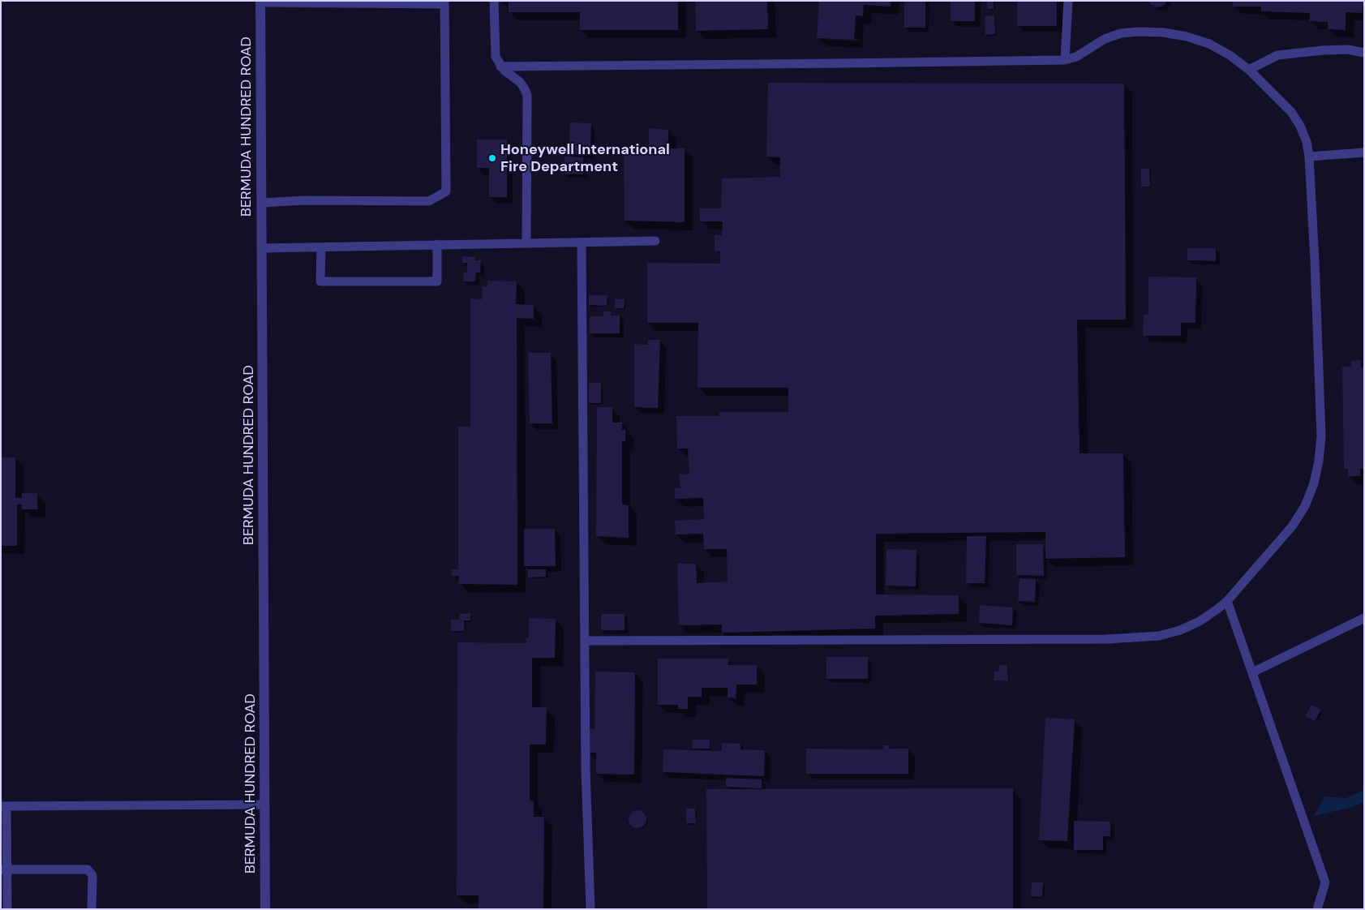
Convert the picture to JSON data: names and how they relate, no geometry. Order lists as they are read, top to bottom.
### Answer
{
  "streets": {
    "street": ["BERMUDA HUNDRED ROAD"]
  },
  "places": ["Honeywell International Fire Department"]
}
